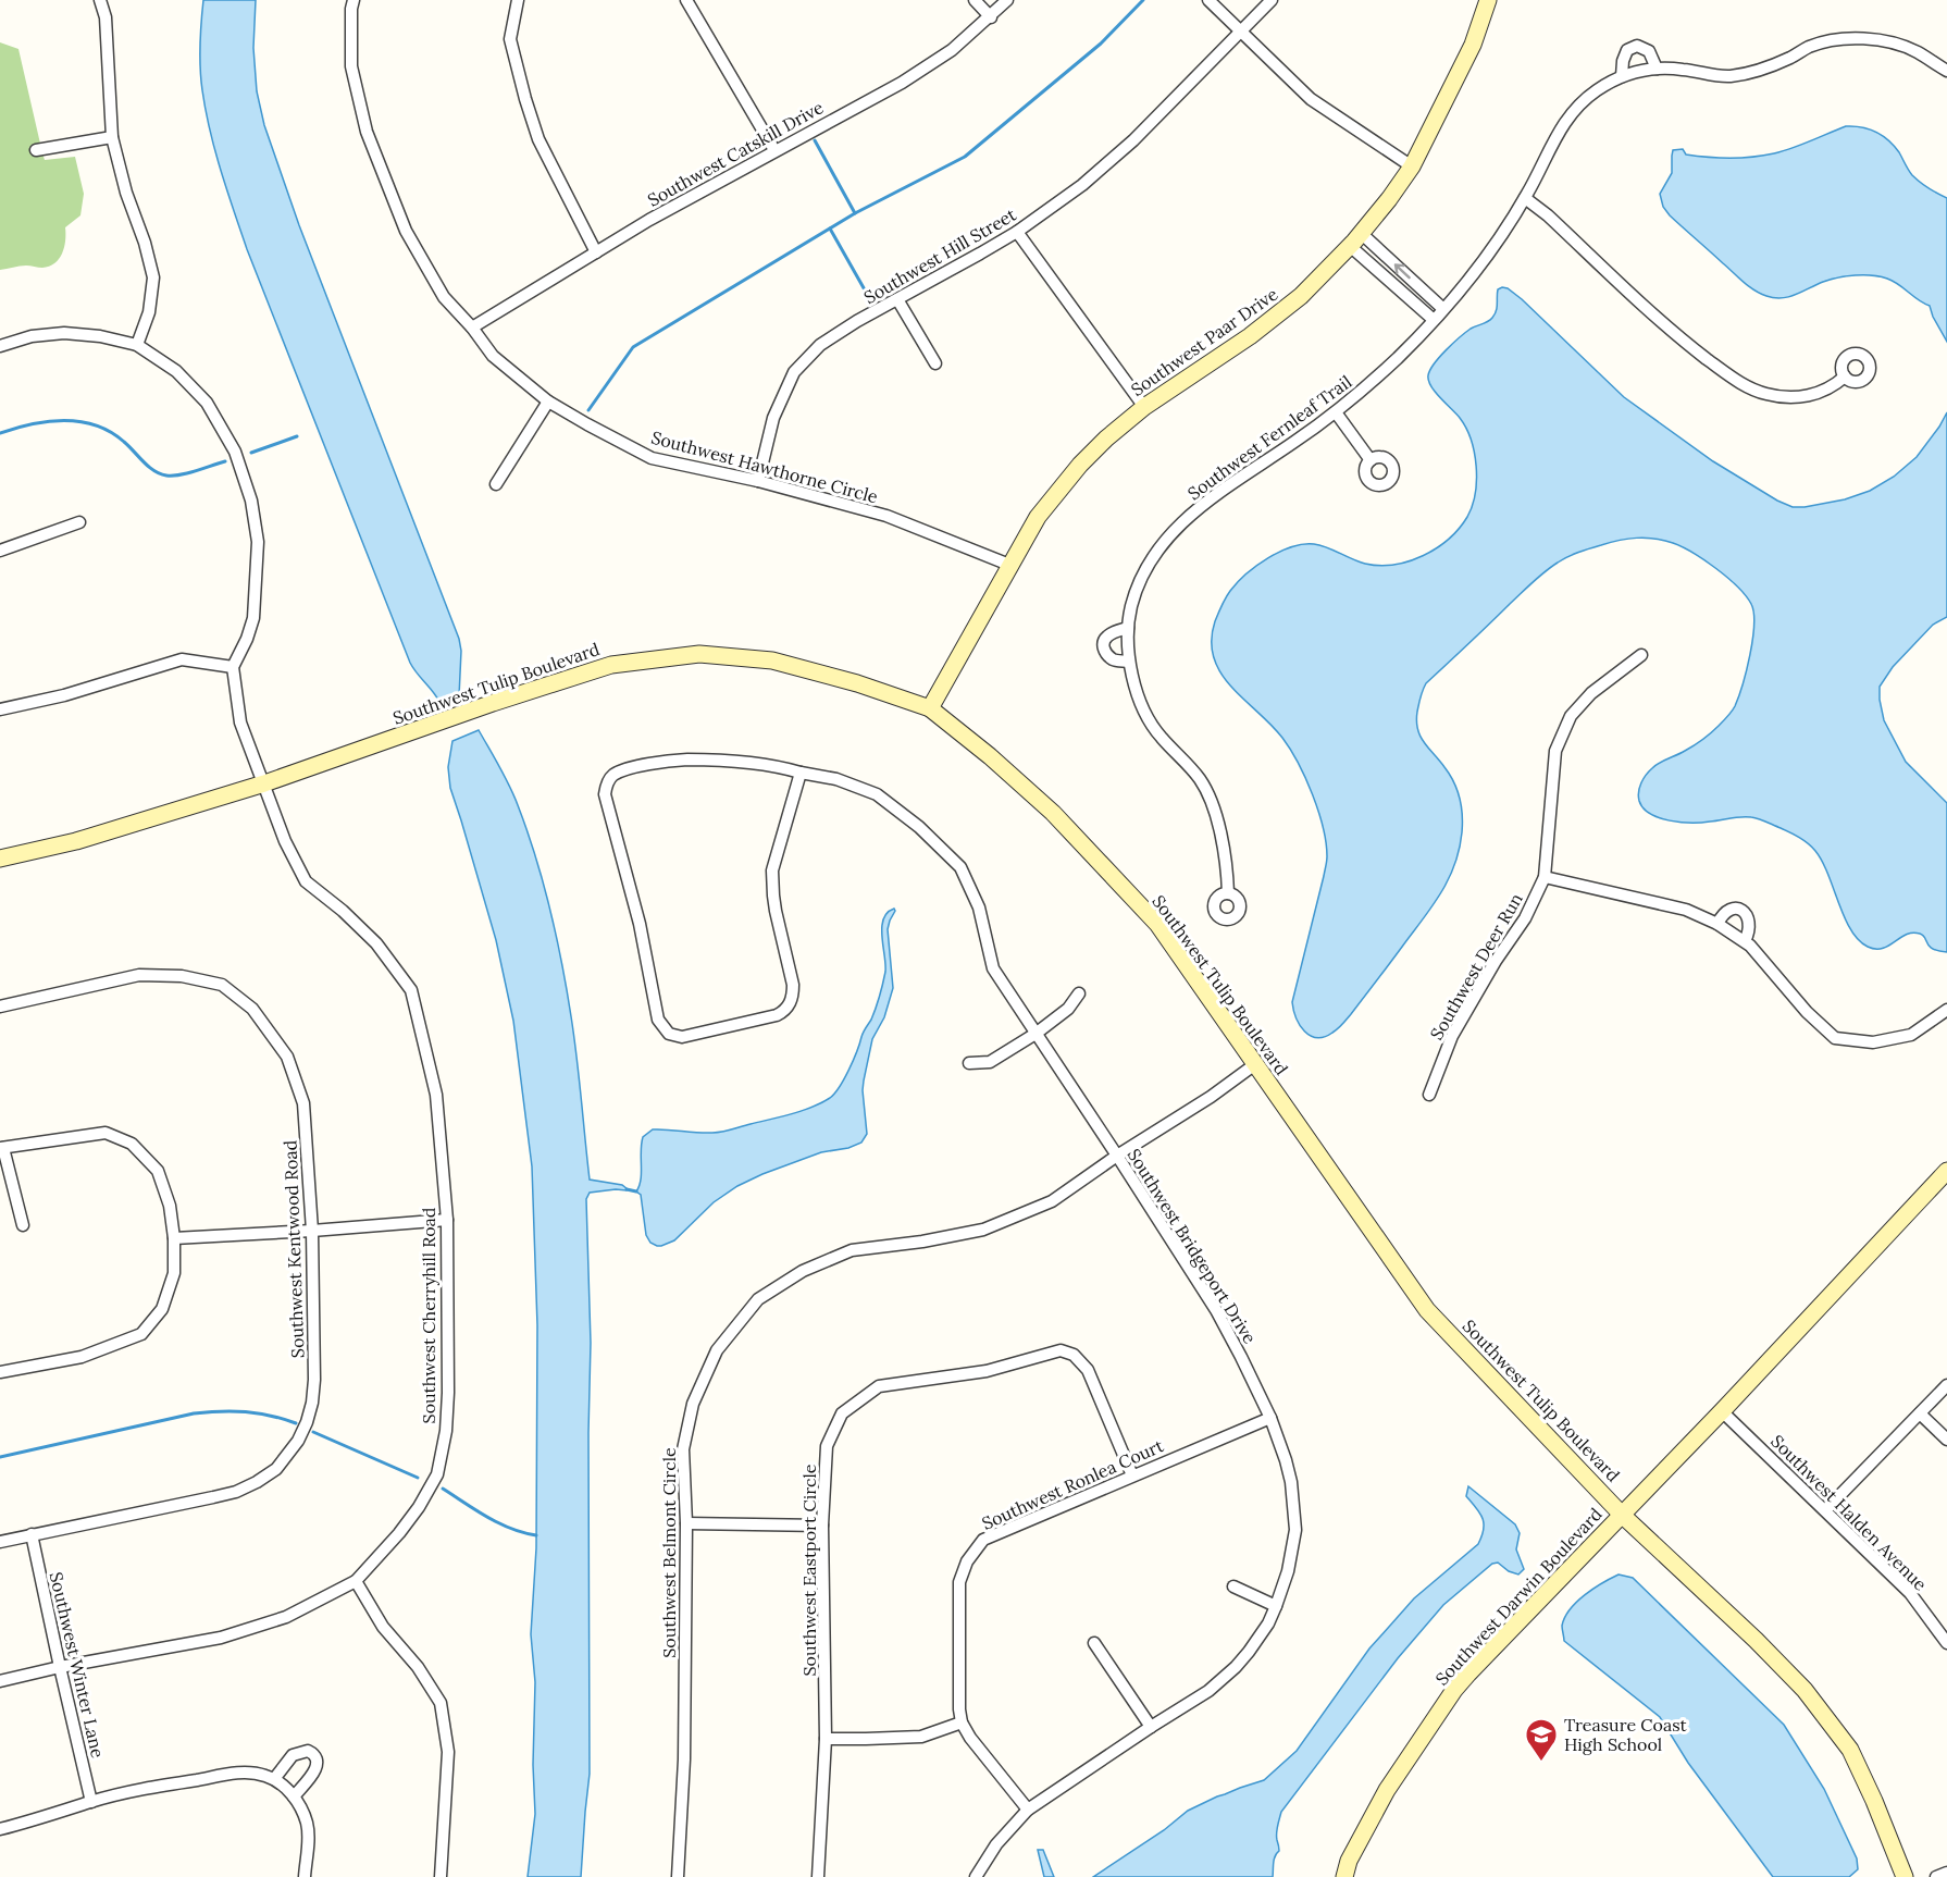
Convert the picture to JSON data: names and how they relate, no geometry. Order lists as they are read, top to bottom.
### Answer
{
  "streets": {
    "street": [
      "Southwest Catskill Drive",
      "Southwest Hill Street",
      "Southwest Paar Drive",
      "Southwest Fernleaf Trail",
      "Southwest Hawthorne Circle",
      "Southwest Tulip Boulevard",
      "Southwest Deer Run",
      "Southwest Bridgeport Drive",
      "Southwest Kentwood Road",
      "Southwest Cherryhill Road",
      "Southwest Ronlea Court",
      "Southwest Halden Avenue",
      "Southwest Belmont Circle",
      "Southwest Eastport Circle",
      "Southwest Darwin Boulevard",
      "Southwest Winter Lane"
    ]
  },
  "crossings": [
    ["Southwest Catskill Drive", "Southwest Hawthorne Circle"],
    ["Southwest Hill Street", "Southwest Hawthorne Circle"],
    ["Southwest Paar Drive", "Southwest Hawthorne Circle"],
    ["Southwest Paar Drive", "Southwest Tulip Boulevard"],
    ["Southwest Tulip Boulevard", "Southwest Cherryhill Road"],
    ["Southwest Tulip Boulevard", "Southwest Belmont Circle"],
    ["Southwest Tulip Boulevard", "Southwest Darwin Boulevard"],
    ["Southwest Bridgeport Drive", "Southwest Ronlea Court"],
    ["Southwest Bridgeport Drive", "Southwest Belmont Circle"],
    ["Southwest Kentwood Road", "Southwest Winter Lane"],
    ["Southwest Cherryhill Road", "Southwest Winter Lane"],
    ["Southwest Ronlea Court", "Southwest Eastport Circle"],
    ["Southwest Halden Avenue", "Southwest Darwin Boulevard"]
  ],
  "places": {
    "school or university": ["Treasure Coast High School"]
  }
}
